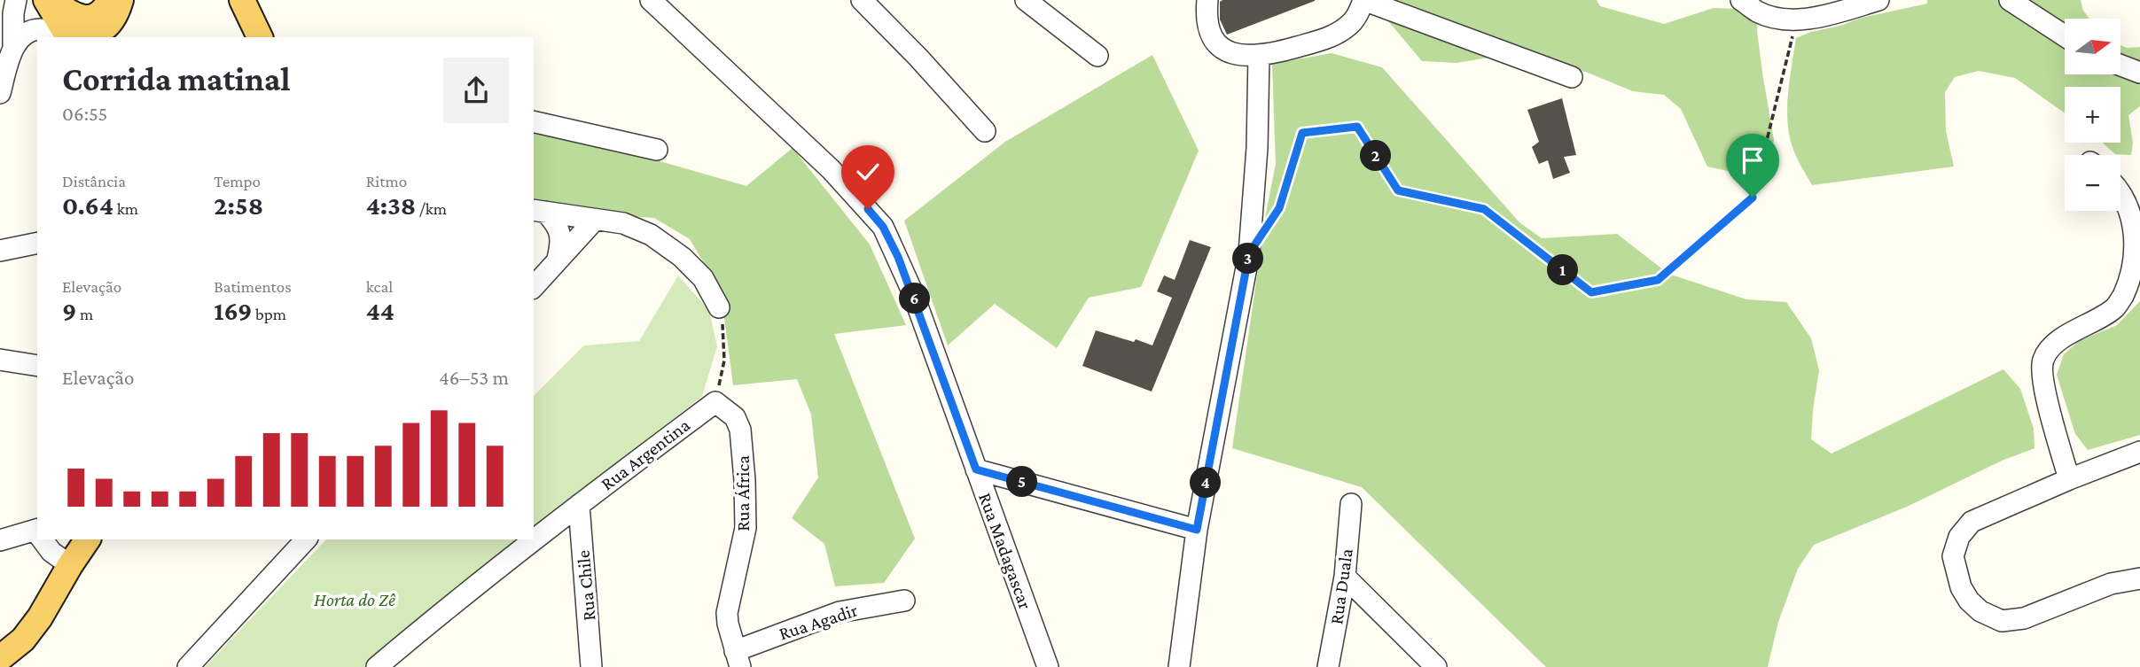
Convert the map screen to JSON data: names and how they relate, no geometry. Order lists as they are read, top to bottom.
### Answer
{
  "streets": {
    "street": [
      "Rua Argentina",
      "Rua África",
      "Rua Madagascar",
      "Rua Chile",
      "Rua Duala",
      "Rua Agadir"
    ]
  },
  "crossings": [
    ["Rua Argentina", "Rua África"],
    ["Rua Argentina", "Rua Chile"],
    ["Rua África", "Rua Agadir"]
  ],
  "parks": ["Horta do Zê"],
  "north": "right",
  "page": {
    "map_buttons": ["+", "−"],
    "heading": ["Corrida matinal", "06:55"],
    "pins": [
      "2",
      "3",
      "1",
      "6",
      "5",
      "4"
    ],
    "stats": [
      ["Distância", "0.64 km"],
      ["Tempo", "2:58"],
      ["Ritmo", "4:38 /km"],
      ["Elevação", "9 m"],
      ["Batimentos", "169 bpm"],
      ["kcal", "44"]
    ],
    "chart": ["Elevação", "46–53 m"]
  }
}
